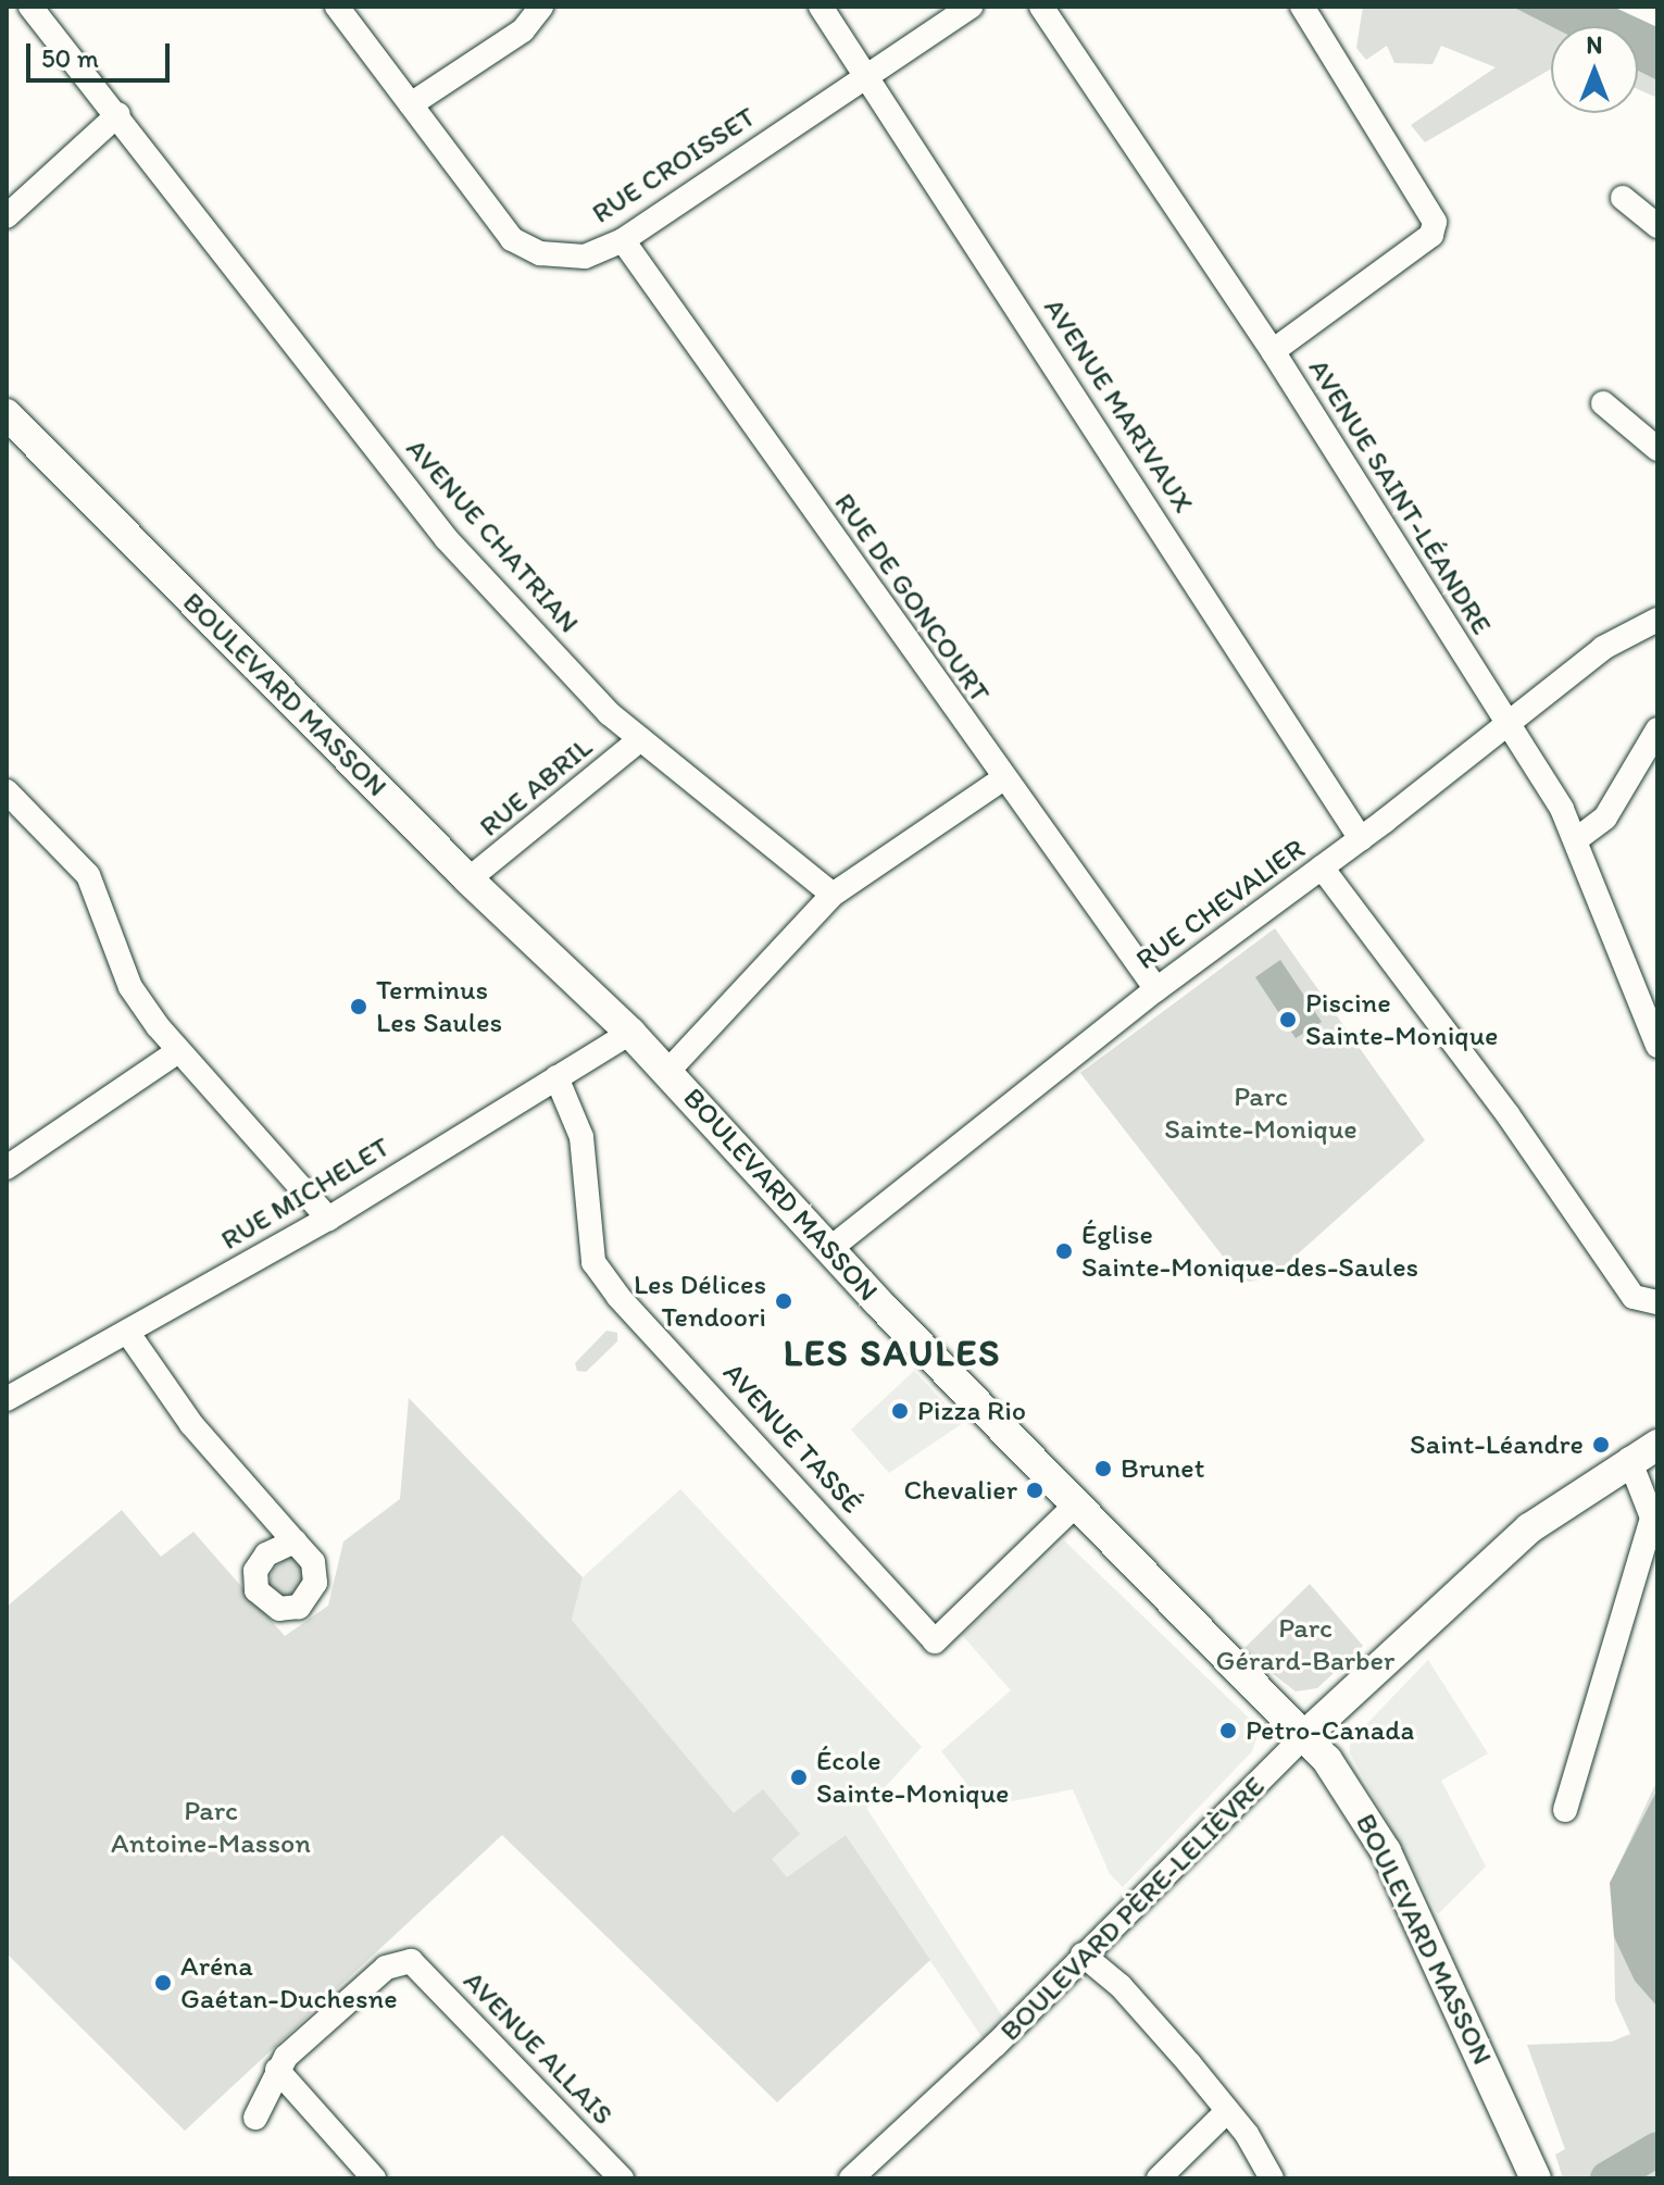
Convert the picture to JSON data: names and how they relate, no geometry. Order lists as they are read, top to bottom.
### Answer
{
  "streets": {
    "main road": ["BOULEVARD MASSON", "BOULEVARD PÈRE-LELIÈVRE"],
    "street": [
      "RUE CROISSET",
      "AVENUE MARIVAUX",
      "AVENUE SAINT-LÉANDRE",
      "AVENUE CHATRIAN",
      "RUE DE GONCOURT",
      "RUE ABRIL",
      "RUE CHEVALIER",
      "RUE MICHELET",
      "AVENUE TASSÉ",
      "AVENUE ALLAIS"
    ]
  },
  "crossings": [
    ["RUE CROISSET", "AVENUE MARIVAUX"],
    ["RUE CROISSET", "RUE DE GONCOURT"],
    ["AVENUE MARIVAUX", "RUE CHEVALIER"],
    ["AVENUE SAINT-LÉANDRE", "RUE CHEVALIER"],
    ["AVENUE CHATRIAN", "RUE ABRIL"],
    ["RUE DE GONCOURT", "RUE CHEVALIER"],
    ["BOULEVARD MASSON", "RUE ABRIL"],
    ["BOULEVARD MASSON", "RUE CHEVALIER"],
    ["BOULEVARD MASSON", "RUE MICHELET"],
    ["BOULEVARD MASSON", "AVENUE TASSÉ"],
    ["BOULEVARD MASSON", "BOULEVARD PÈRE-LELIÈVRE"],
    ["RUE MICHELET", "AVENUE TASSÉ"]
  ],
  "districts": ["LES SAULES"],
  "parks": ["Parc Sainte-Monique", "Parc Gérard-Barber", "Parc Antoine-Masson"],
  "places": [
    "Terminus Les Saules",
    "Piscine Sainte-Monique",
    "Église Sainte-Monique-des-Saules",
    "Les Délices Tendoori",
    "Pizza Rio",
    "Saint-Léandre",
    "Brunet",
    "Chevalier",
    "Petro-Canada",
    "École Sainte-Monique",
    "Aréna Gaétan-Duchesne"
  ],
  "scale_bar": "50 m",
  "north": "top"
}
